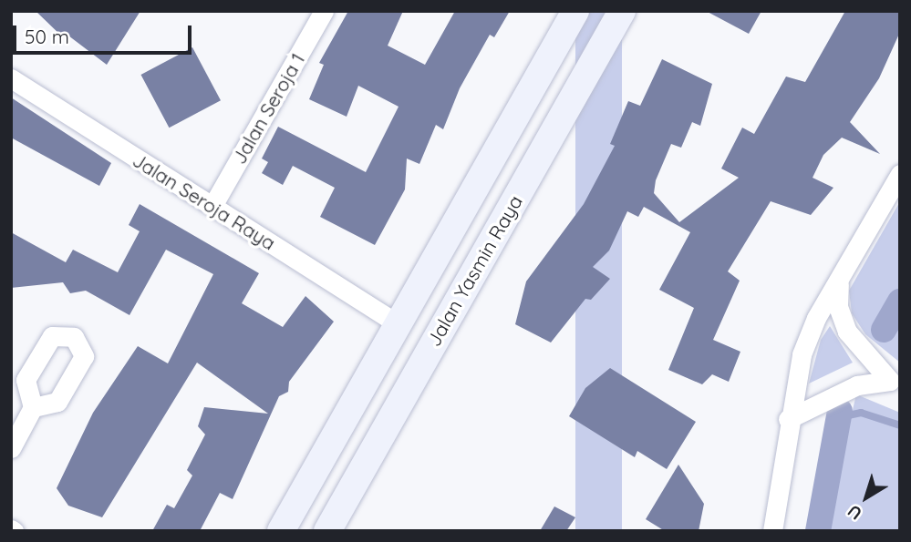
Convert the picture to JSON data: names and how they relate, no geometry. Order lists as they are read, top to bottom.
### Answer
{
  "streets": {
    "street": ["Jalan Seroja 1", "Jalan Seroja Raya", "Jalan Yasmin Raya"]
  },
  "crossings": [
    ["Jalan Seroja 1", "Jalan Seroja Raya"],
    ["Jalan Seroja Raya", "Jalan Yasmin Raya"]
  ],
  "scale_bar": "50 m",
  "north": "bottom left"
}
